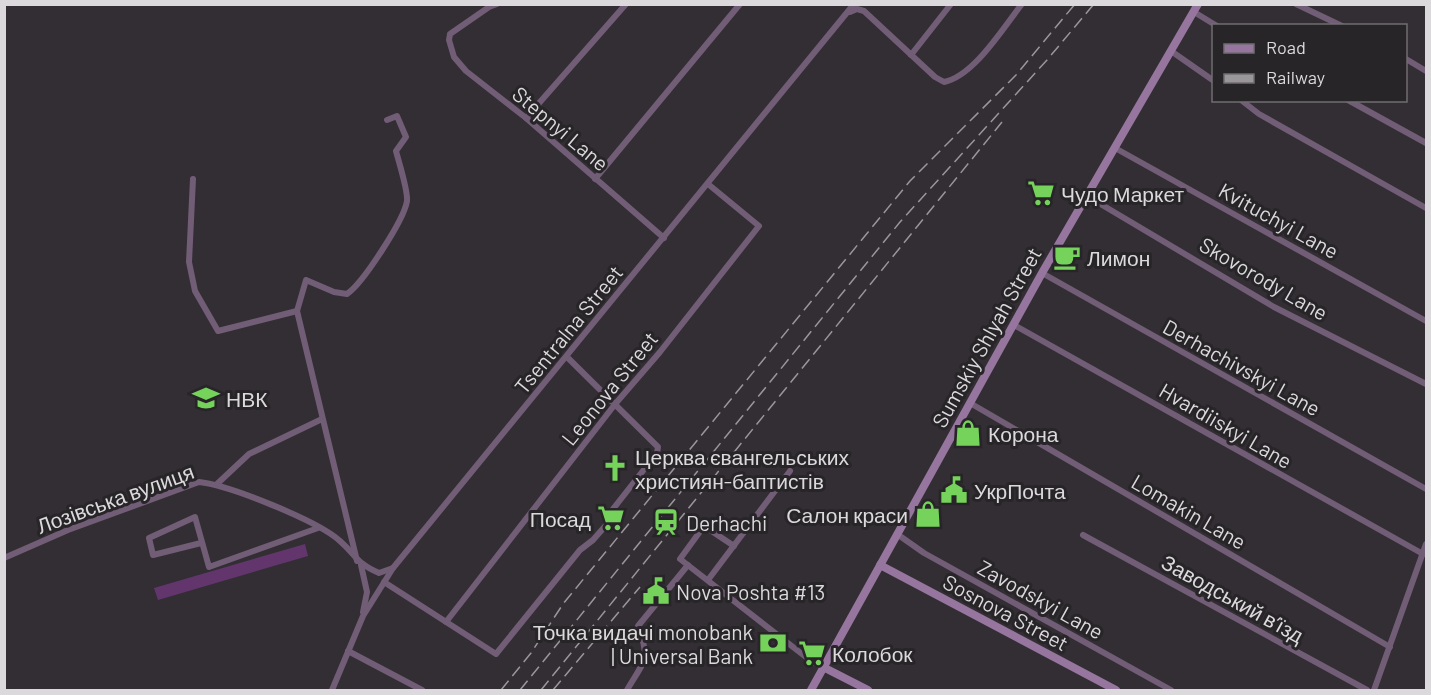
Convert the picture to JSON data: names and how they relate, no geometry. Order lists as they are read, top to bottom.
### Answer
{
  "streets": {
    "main road": ["Sumskiy Shlyah Street", "Sosnova Street"],
    "street": [
      "Stepnyi Lane",
      "Kvituchyi Lane",
      "Skovorody Lane",
      "Tsentralna Street",
      "Derhachivskyi Lane",
      "Leonova Street",
      "Hvardiiskyi Lane",
      "Лозівська вулиця",
      "Lomakin Lane",
      "Заводський в’їзд",
      "Zavodskyi Lane"
    ]
  },
  "crossings": [
    ["Stepnyi Lane", "Tsentralna Street"],
    ["Kvituchyi Lane", "Sumskiy Shlyah Street"],
    ["Skovorody Lane", "Sumskiy Shlyah Street"],
    ["Tsentralna Street", "Leonova Street"],
    ["Sumskiy Shlyah Street", "Derhachivskyi Lane"],
    ["Sumskiy Shlyah Street", "Hvardiiskyi Lane"],
    ["Sumskiy Shlyah Street", "Lomakin Lane"],
    ["Sumskiy Shlyah Street", "Zavodskyi Lane"],
    ["Sumskiy Shlyah Street", "Sosnova Street"]
  ],
  "places": {
    "supermarket": ["Чудо Маркет", "Посад", "Колобок"],
    "cafe": ["Лимон"],
    "school or university": ["НВК"],
    "shop": ["Корона", "Салон краси"],
    "church": ["Церква євангельських християн-баптистів"],
    "public building": ["УкрПочта", "Nova Poshta #13"],
    "station": ["Derhachi"],
    "bank": ["Точка видачі monobank | Universal Bank"]
  },
  "legend": ["Road", "Railway"]
}
